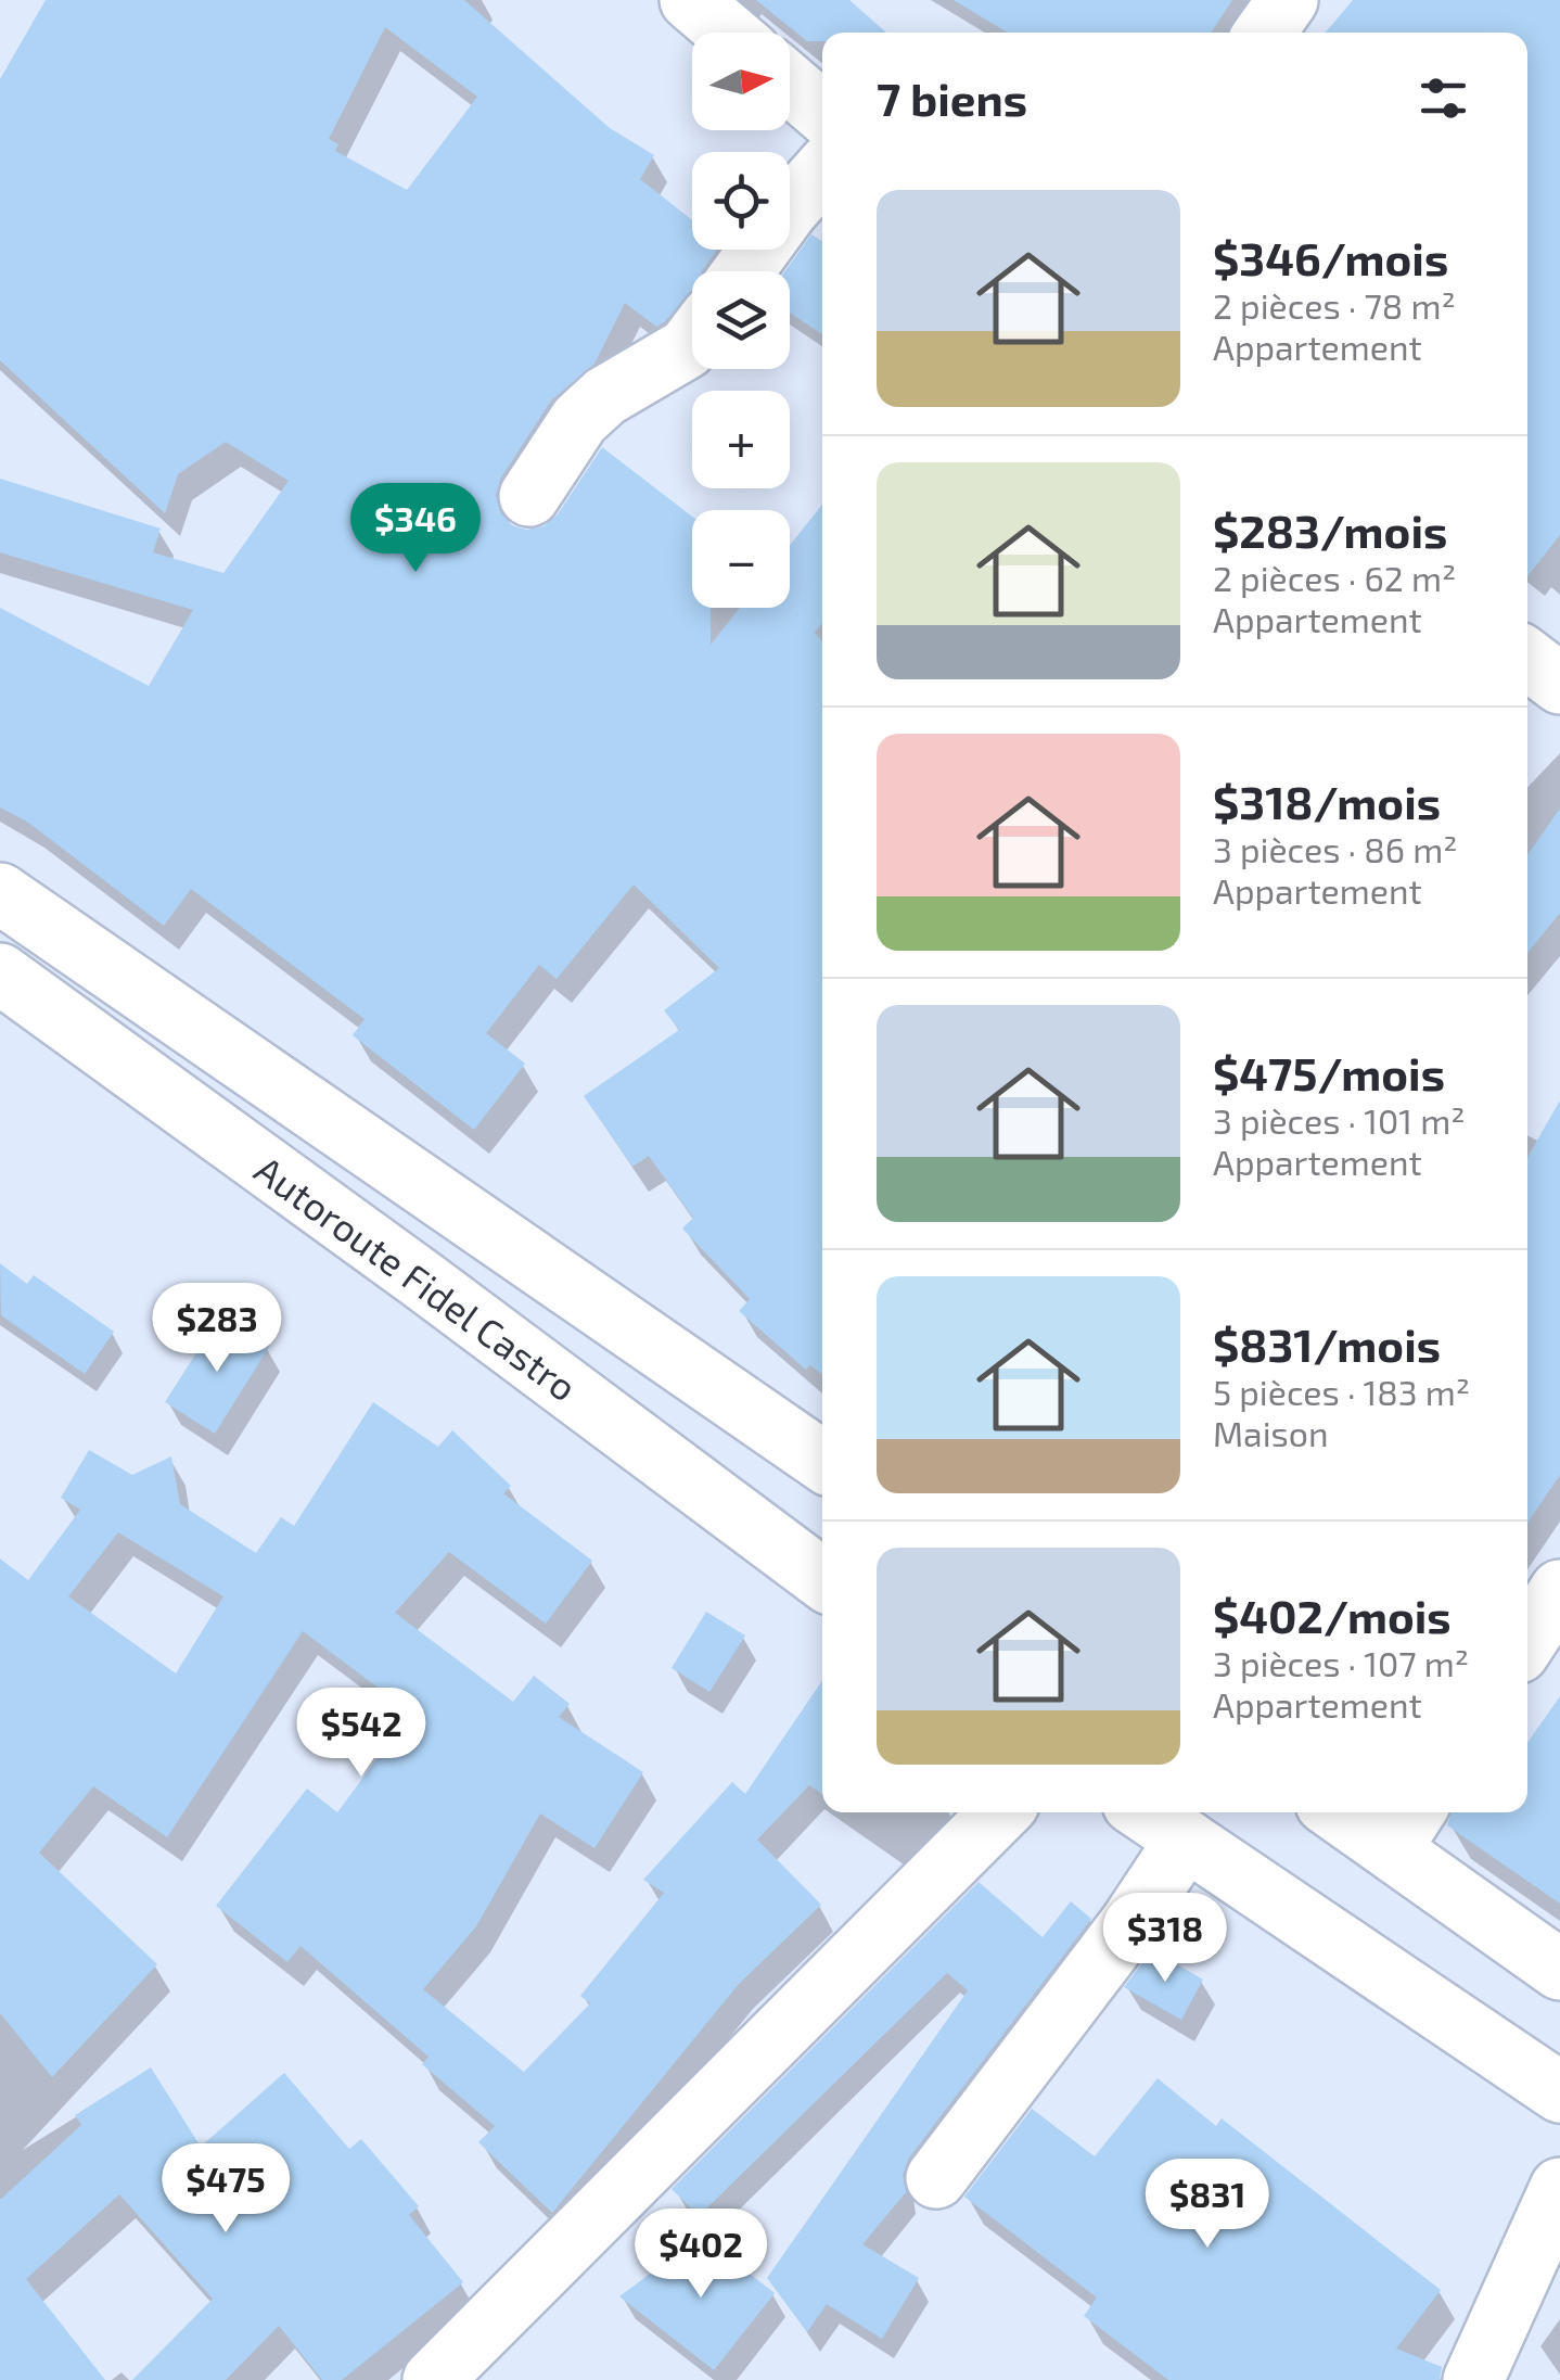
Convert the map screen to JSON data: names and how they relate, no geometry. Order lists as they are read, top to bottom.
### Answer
{
  "streets": {
    "main road": ["Autoroute Fidel Castro"]
  },
  "north": "right",
  "page": {
    "map_buttons": ["+", "−"],
    "heading": "7 biens",
    "list": [
      {
        "name": "$346/mois",
        "note": "2 pièces · 78 m² · Appartement"
      },
      {
        "name": "$283/mois",
        "note": "2 pièces · 62 m² · Appartement"
      },
      {
        "name": "$318/mois",
        "note": "3 pièces · 86 m² · Appartement"
      },
      {
        "name": "$475/mois",
        "note": "3 pièces · 101 m² · Appartement"
      },
      {
        "name": "$831/mois",
        "note": "5 pièces · 183 m² · Maison"
      },
      {
        "name": "$402/mois",
        "note": "3 pièces · 107 m² · Appartement"
      }
    ],
    "price": [
      "$346",
      "$283",
      "$542",
      "$318",
      "$475",
      "$831",
      "$402"
    ]
  }
}
